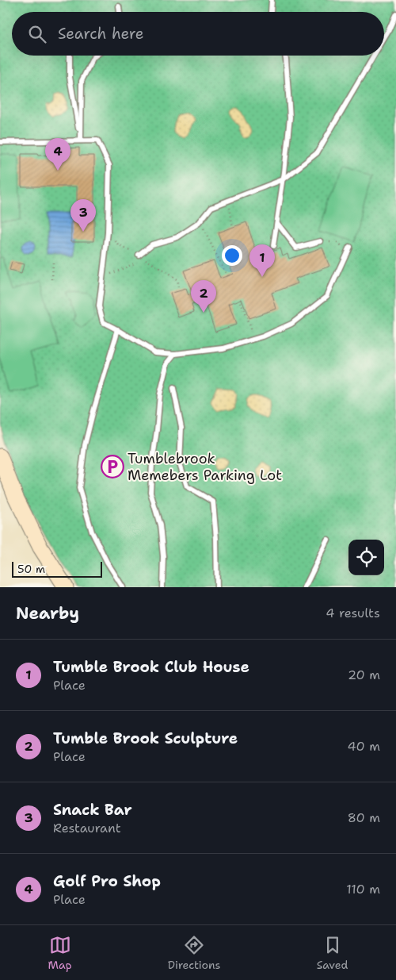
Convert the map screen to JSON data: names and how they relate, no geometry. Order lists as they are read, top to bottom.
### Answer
{
  "places": {
    "parking": ["Tumblebrook Memebers Parking Lot"]
  },
  "scale_bar": "50 m",
  "page": {
    "search": "Search here",
    "pins": [
      "4",
      "3",
      "1",
      "2"
    ],
    "scale": "50 m",
    "heading": ["Nearby", "4 results"],
    "list": [
      {
        "mark": "1",
        "name": "Tumble Brook Club House",
        "note": "Place",
        "value": "20 m"
      },
      {
        "mark": "2",
        "name": "Tumble Brook Sculpture",
        "note": "Place",
        "value": "40 m"
      },
      {
        "mark": "3",
        "name": "Snack Bar",
        "note": "Restaurant",
        "value": "80 m"
      },
      {
        "mark": "4",
        "name": "Golf Pro Shop",
        "note": "Place",
        "value": "110 m"
      }
    ],
    "nav": ["Map", "Directions", "Saved"]
  }
}
